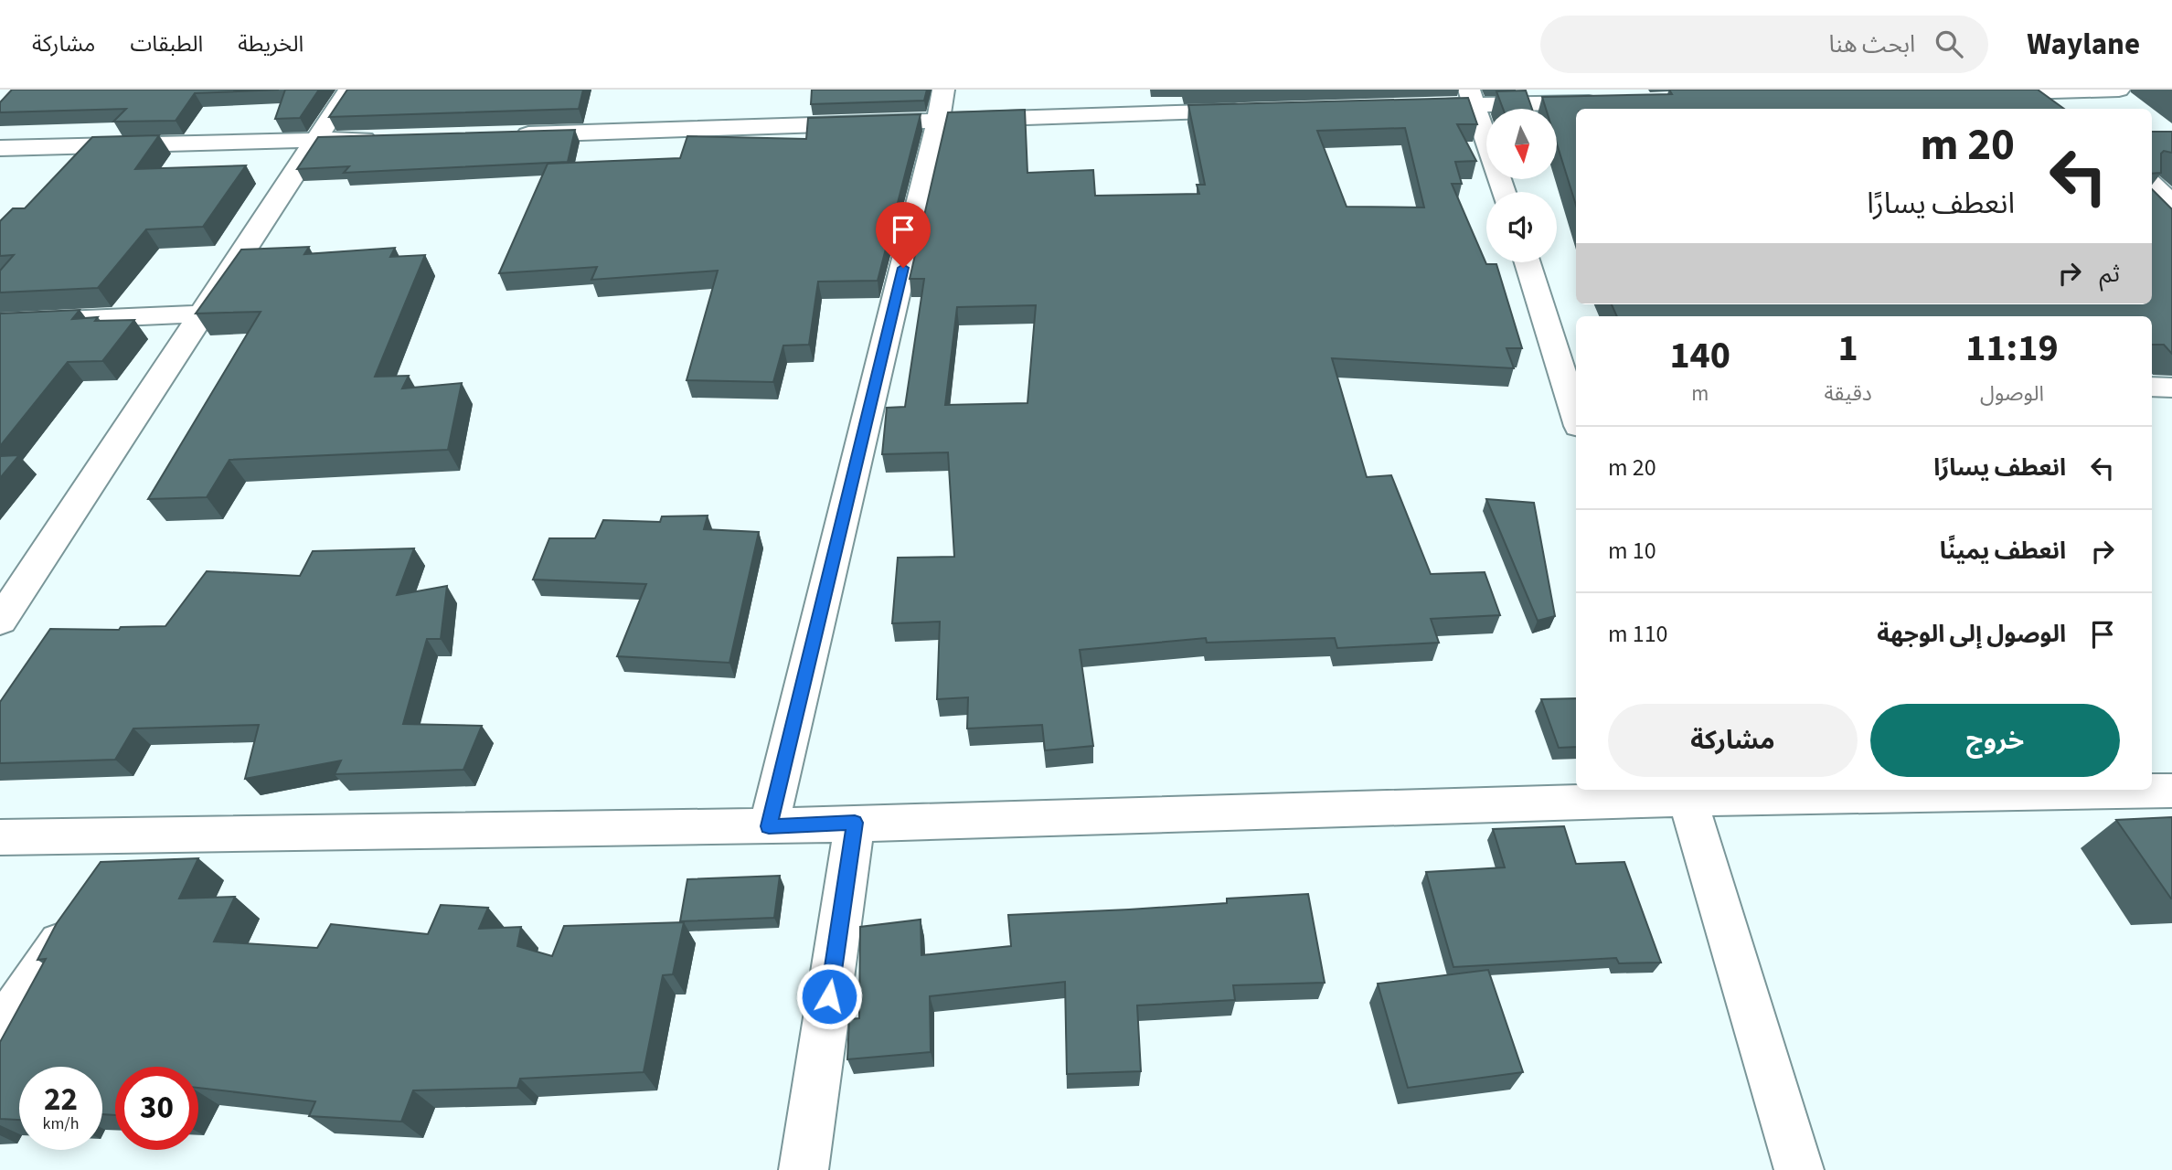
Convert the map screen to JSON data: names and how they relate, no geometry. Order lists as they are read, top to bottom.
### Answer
{
  "north": "bottom",
  "page": {
    "header": "Waylane",
    "search": "ابحث هنا",
    "nav": ["الخريطة", "الطبقات", "مشاركة"],
    "turn": ["20 m", "انعطف يسارًا"],
    "then": "ثم",
    "eta": [
      "11:19",
      "الوصول",
      "1",
      "دقيقة",
      "140",
      "m"
    ],
    "list": [
      {
        "name": "انعطف يسارًا",
        "value": "20 m"
      },
      {
        "name": "انعطف يمينًا",
        "value": "10 m"
      },
      {
        "name": "الوصول إلى الوجهة",
        "value": "110 m"
      }
    ],
    "buttons": ["خروج", "مشاركة"],
    "speed": "22 km/h",
    "limit": "30"
  }
}
